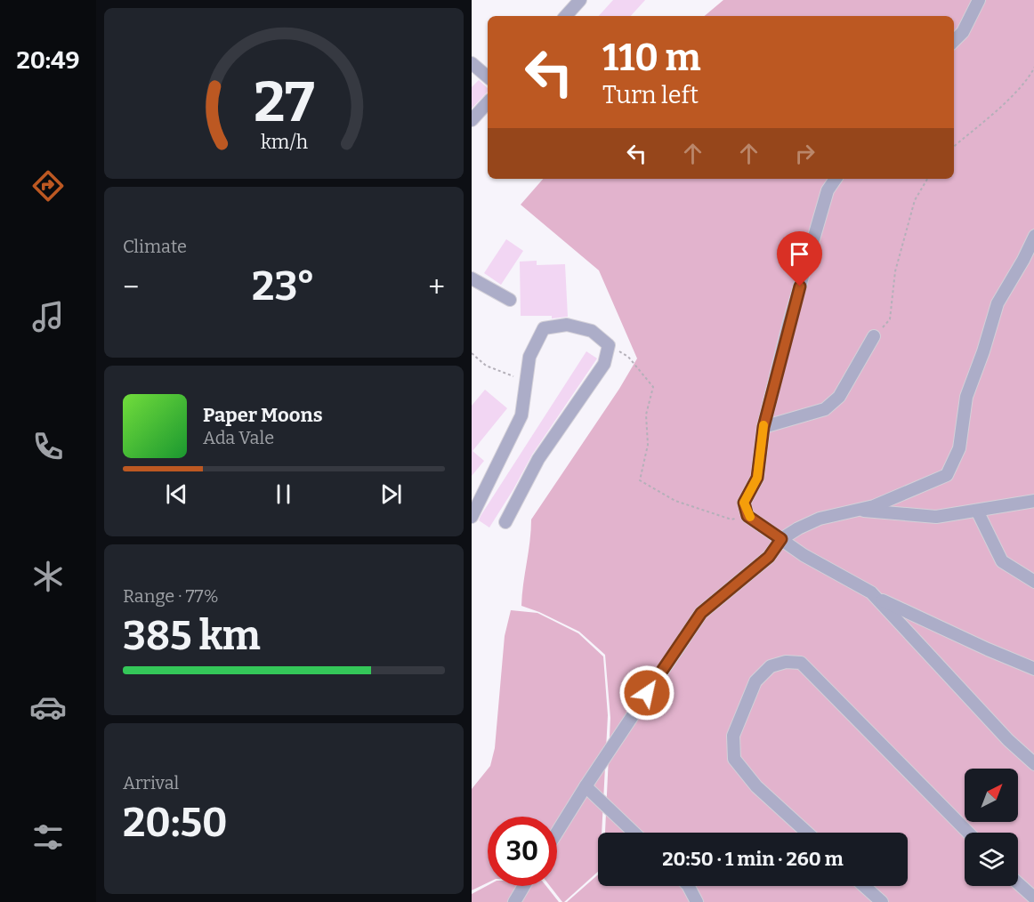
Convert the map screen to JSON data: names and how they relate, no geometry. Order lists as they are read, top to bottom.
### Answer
{
  "north": "top right",
  "page": {
    "tabs": "20:49",
    "turn": ["110 m", "Turn left"],
    "tile": [
      "Climate",
      ["Range · 77%", "385 km"],
      ["Arrival", "20:50"]
    ],
    "heat": ["−", "23°", "+"],
    "song": ["Paper Moons", "Ada Vale"],
    "limit": "30",
    "trip": "20:50 · 1 min · 260 m",
    "gauge": ["27", "km/h"]
  }
}
